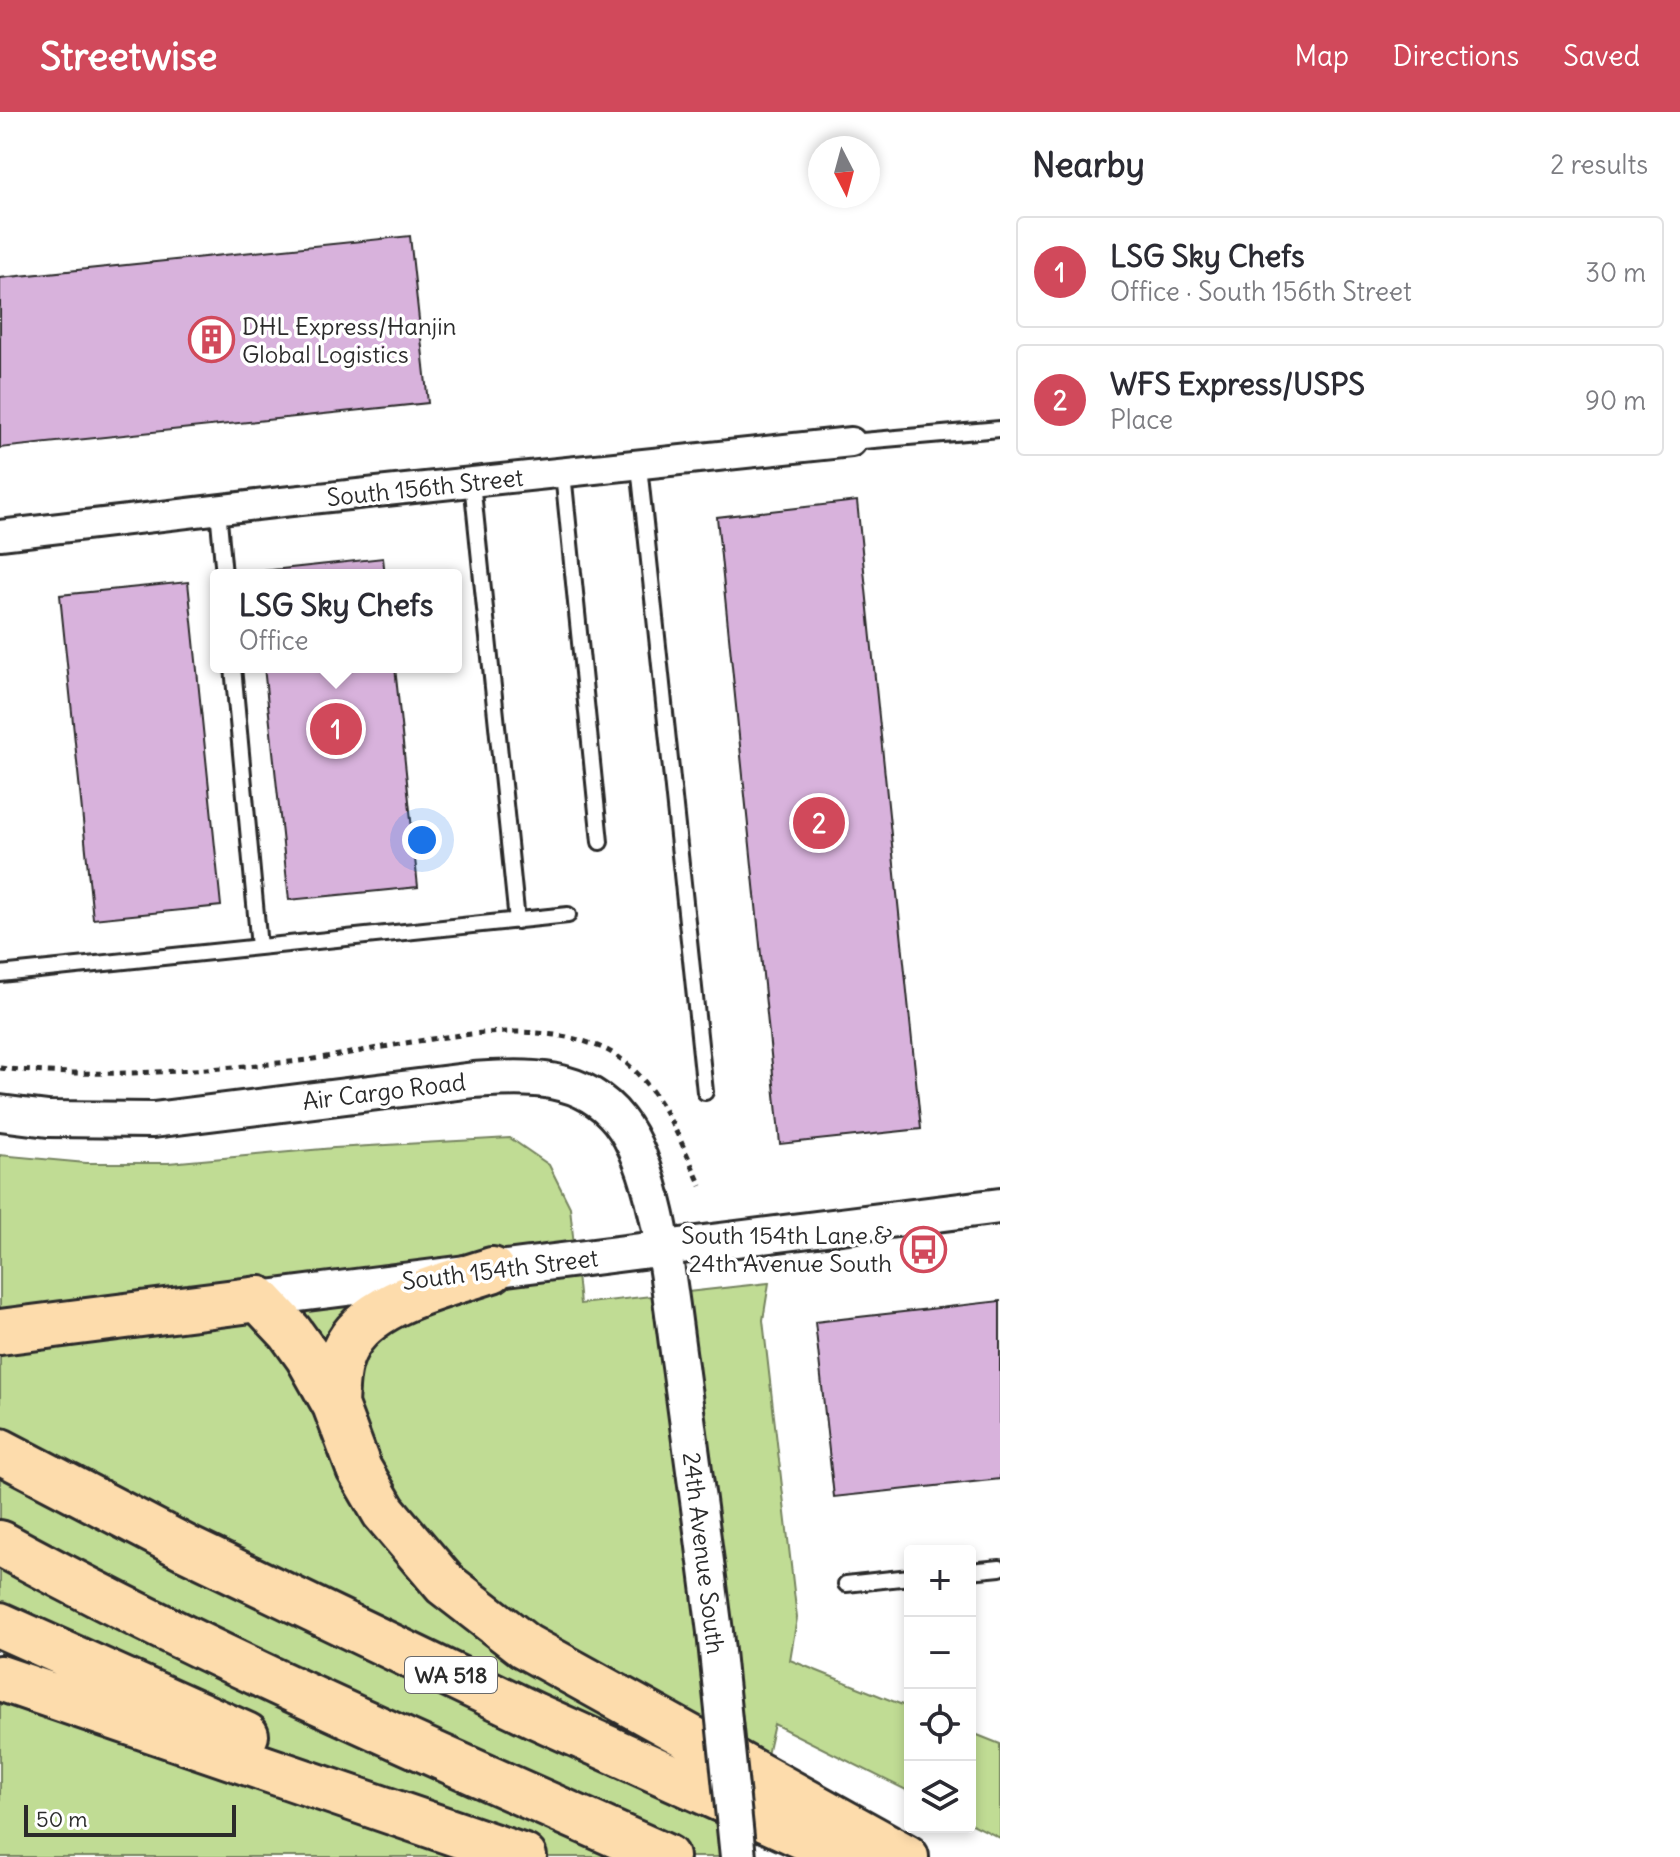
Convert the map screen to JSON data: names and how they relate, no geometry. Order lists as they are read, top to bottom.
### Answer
{
  "streets": {
    "main road": ["South 154th Street", "WA 518"],
    "street": ["South 156th Street", "Air Cargo Road", "24th Avenue South"]
  },
  "crossings": [
    ["Air Cargo Road", "South 154th Street"],
    ["Air Cargo Road", "24th Avenue South"],
    ["South 154th Street", "24th Avenue South"]
  ],
  "places": {
    "building": ["DHL Express/Hanjin Global Logistics"],
    "bus stop": ["South 154th Lane & 24th Avenue South"]
  },
  "scale_bar": "50 m",
  "north": "bottom",
  "page": {
    "header": "Streetwise",
    "nav": ["Map", "Directions", "Saved"],
    "heading": ["Nearby", "2 results"],
    "list": [
      {
        "mark": "1",
        "name": "LSG Sky Chefs",
        "note": "Office · South 156th Street",
        "value": "30 m"
      },
      {
        "mark": "2",
        "name": "WFS Express/USPS",
        "note": "Place",
        "value": "90 m"
      }
    ],
    "popup": ["LSG Sky Chefs", "Office"],
    "pins": ["1", "2"],
    "map_buttons": ["+", "−"],
    "scale": "50 m"
  }
}
